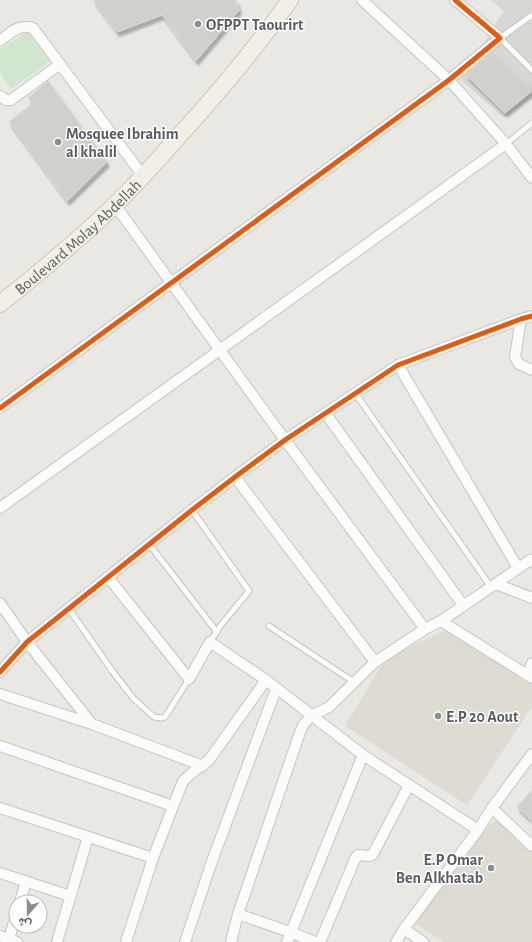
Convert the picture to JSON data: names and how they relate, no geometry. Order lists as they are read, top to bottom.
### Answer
{
  "streets": {
    "main road": ["Boulevard Molay Abdellah"]
  },
  "places": [
    "OFPPT Taourirt",
    "Mosquee Ibrahim al khalil",
    "E.P 20 Aout",
    "E.P Omar Ben Alkhatab"
  ],
  "north": "bottom"
}
